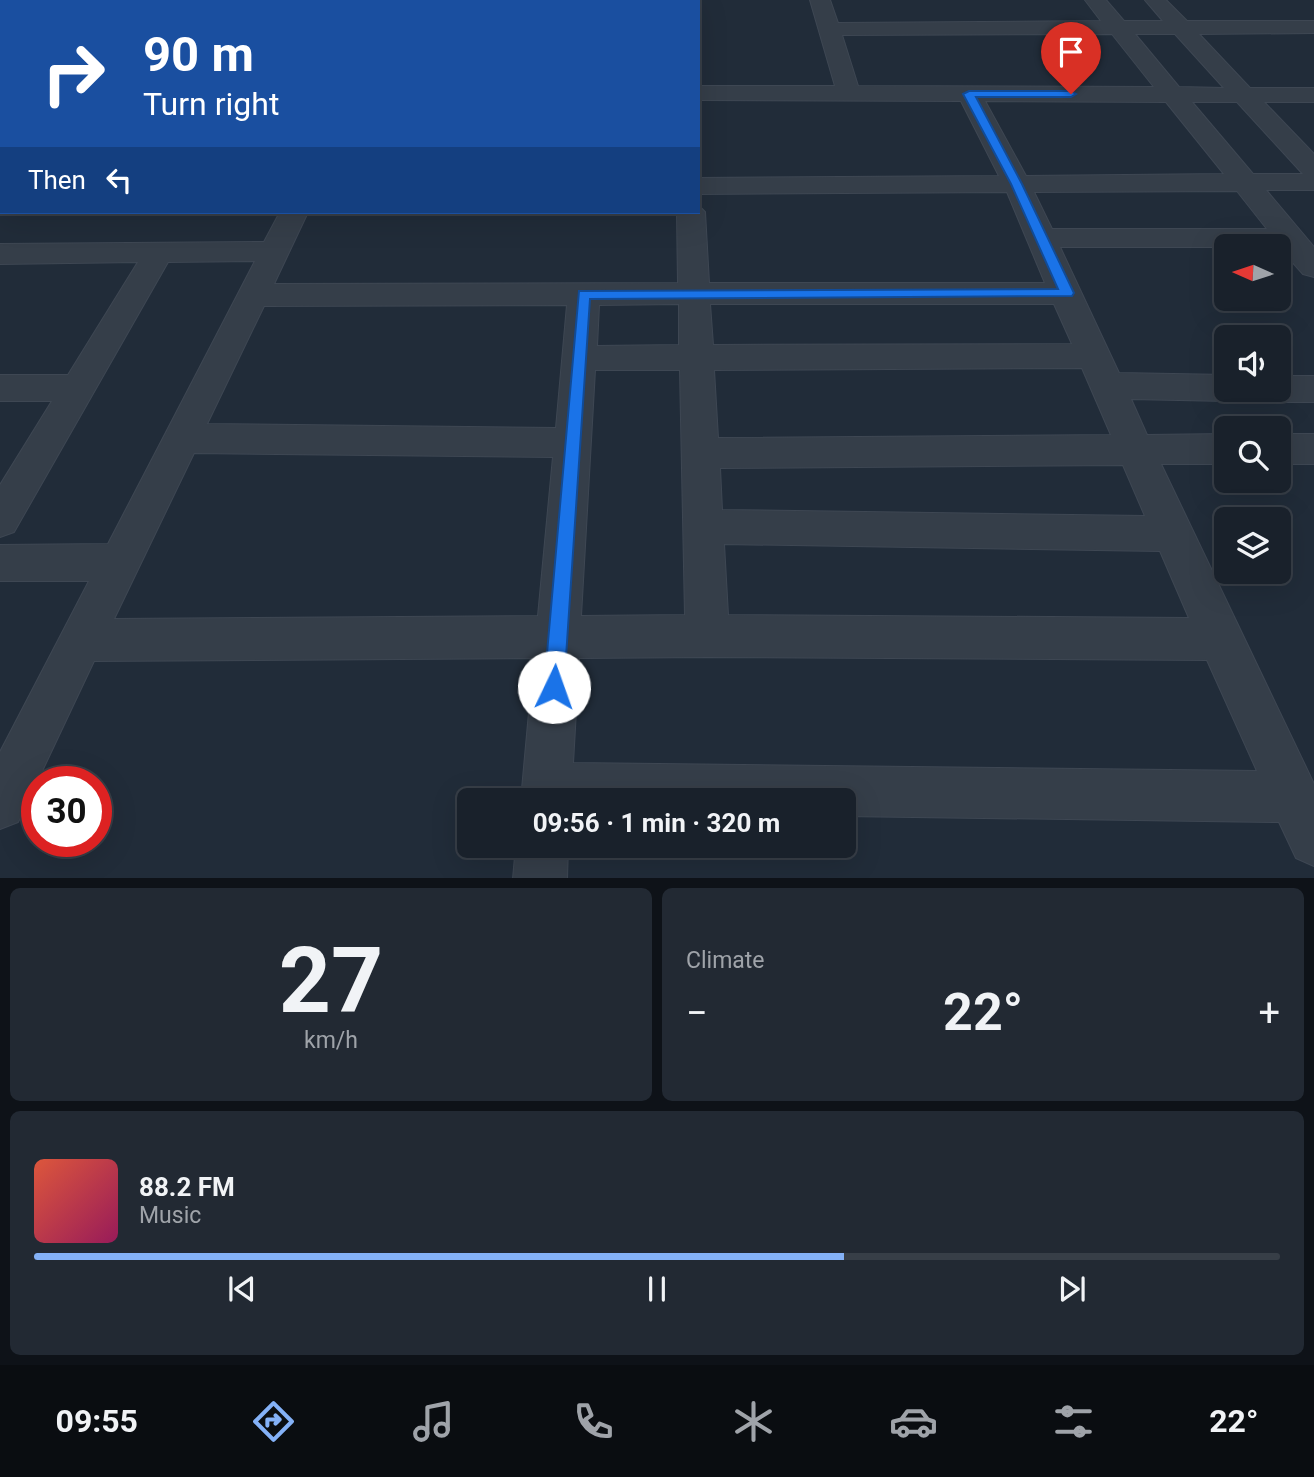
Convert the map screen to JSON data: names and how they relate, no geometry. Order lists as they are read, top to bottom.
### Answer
{
  "north": "left",
  "page": {
    "turn": ["90 m", "Turn right"],
    "then": "Then",
    "limit": "30",
    "trip": "09:56 · 1 min · 320 m",
    "tile": [
      ["27", "km/h"],
      "Climate"
    ],
    "heat": ["−", "22°", "+"],
    "song": ["88.2 FM", "Music"],
    "tabs": ["09:55", "22°"]
  }
}
